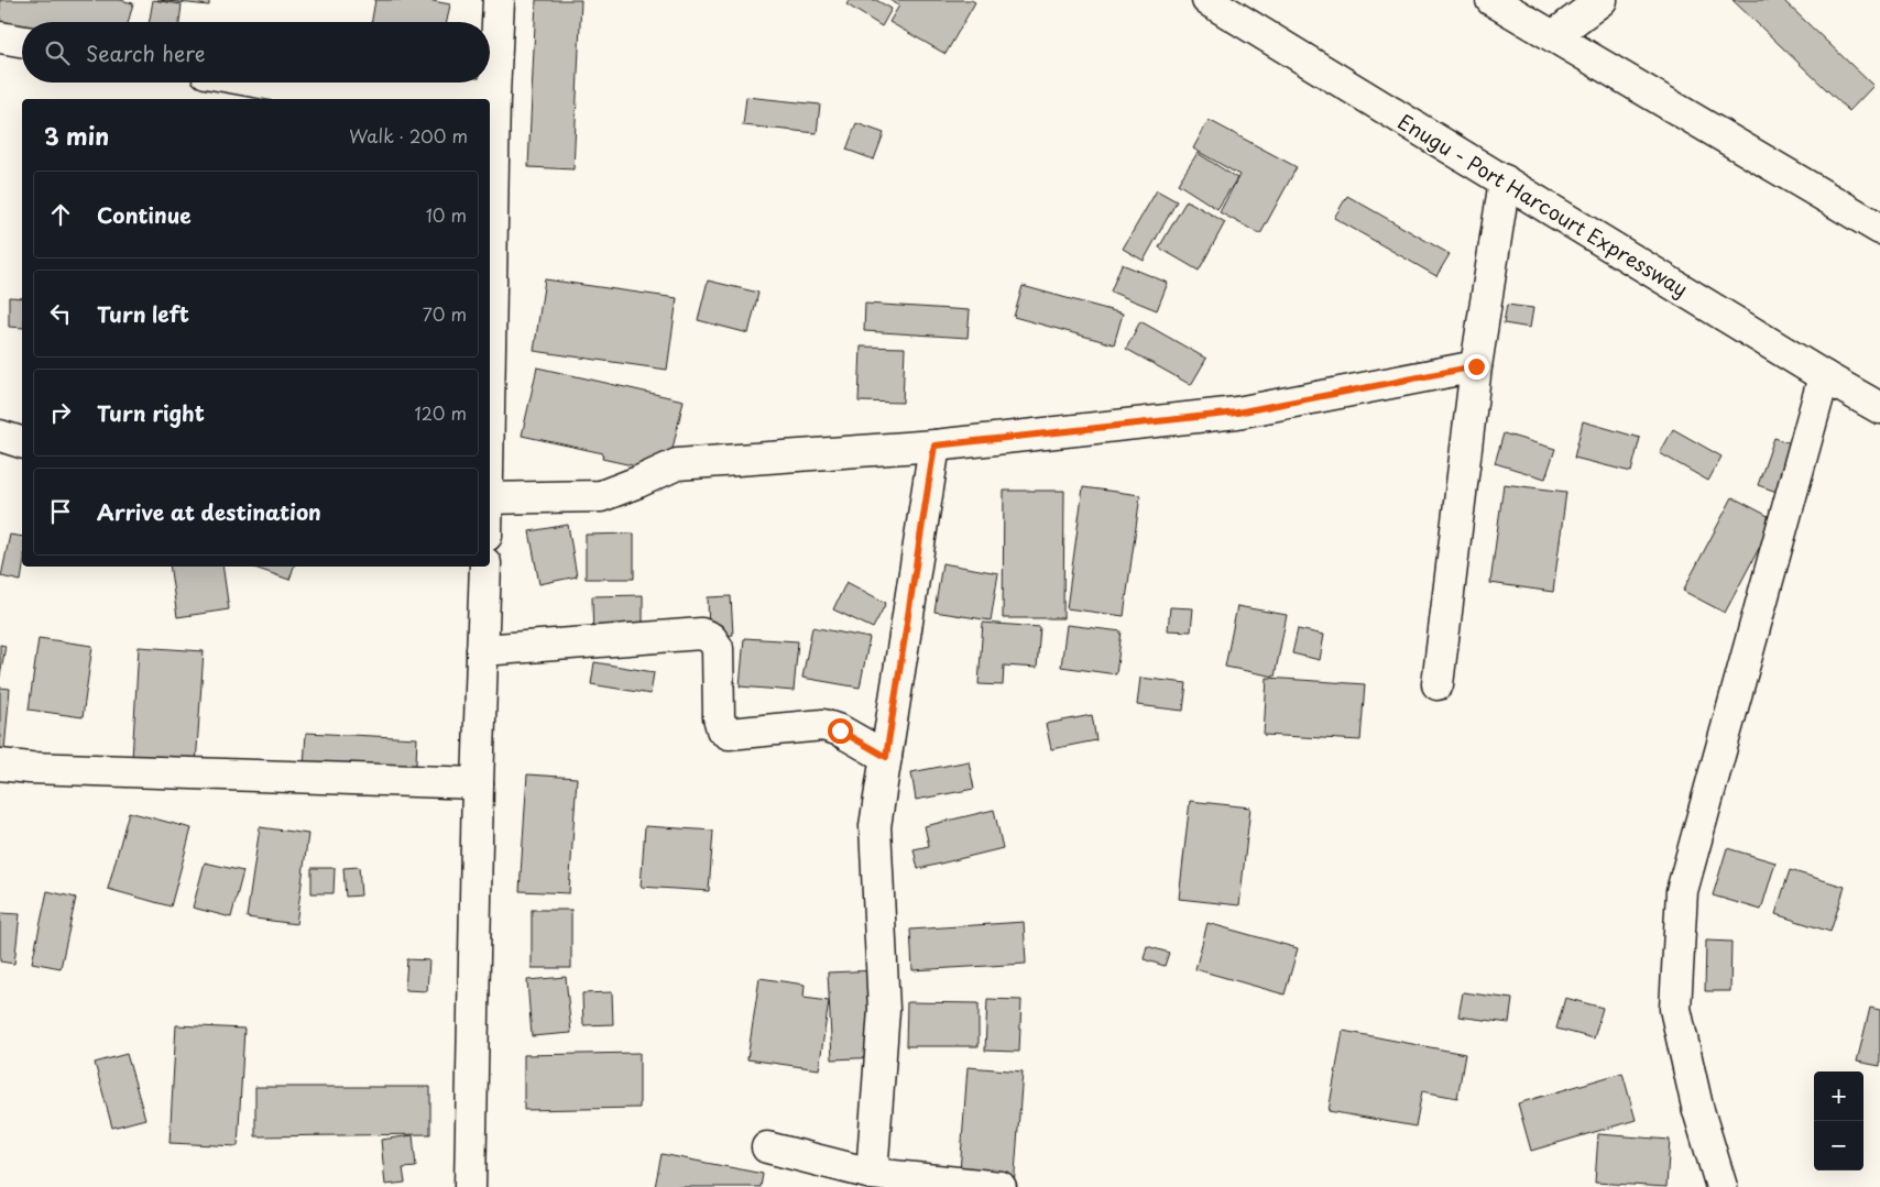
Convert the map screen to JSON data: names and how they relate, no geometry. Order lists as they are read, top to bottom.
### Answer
{
  "streets": {
    "main road": ["Enugu - Port Harcourt Expressway"]
  },
  "page": {
    "search": "Search here",
    "heading": ["3 min", "Walk · 200 m"],
    "list": [
      ["Continue", "10 m"],
      ["Turn left", "70 m"],
      ["Turn right", "120 m"],
      "Arrive at destination"
    ],
    "map_buttons": ["+", "−"]
  }
}
